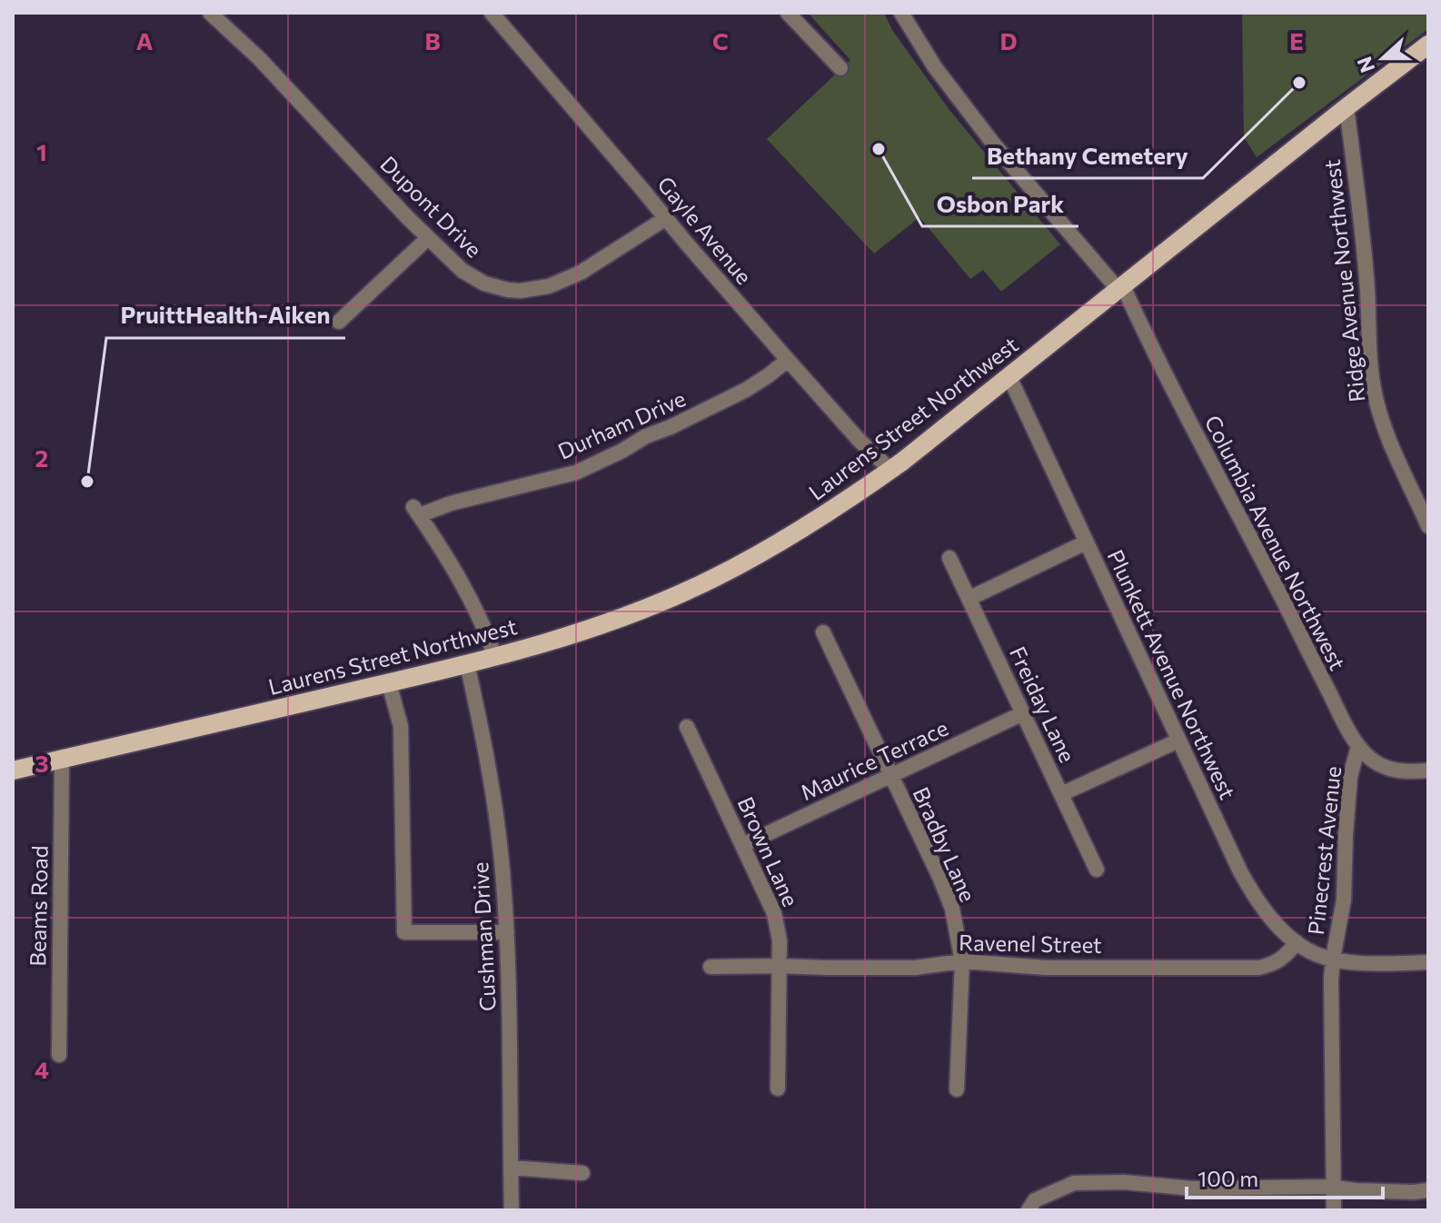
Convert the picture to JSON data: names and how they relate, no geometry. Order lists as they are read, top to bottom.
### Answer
{
  "streets": {
    "main road": ["Laurens Street Northwest"],
    "street": [
      "Dupont Drive",
      "Gayle Avenue",
      "Ridge Avenue Northwest",
      "Durham Drive",
      "Columbia Avenue Northwest",
      "Plunkett Avenue Northwest",
      "Freiday Lane",
      "Maurice Terrace",
      "Bradby Lane",
      "Pinecrest Avenue",
      "Brown Lane",
      "Beams Road",
      "Cushman Drive",
      "Ravenel Street"
    ]
  },
  "crossings": [
    ["Dupont Drive", "Gayle Avenue"],
    ["Gayle Avenue", "Laurens Street Northwest"],
    ["Gayle Avenue", "Durham Drive"],
    ["Ridge Avenue Northwest", "Laurens Street Northwest"],
    ["Laurens Street Northwest", "Durham Drive"],
    ["Laurens Street Northwest", "Columbia Avenue Northwest"],
    ["Laurens Street Northwest", "Plunkett Avenue Northwest"],
    ["Laurens Street Northwest", "Beams Road"],
    ["Laurens Street Northwest", "Cushman Drive"],
    ["Columbia Avenue Northwest", "Pinecrest Avenue"],
    ["Plunkett Avenue Northwest", "Pinecrest Avenue"],
    ["Plunkett Avenue Northwest", "Ravenel Street"],
    ["Freiday Lane", "Maurice Terrace"],
    ["Maurice Terrace", "Bradby Lane"],
    ["Maurice Terrace", "Brown Lane"],
    ["Bradby Lane", "Ravenel Street"],
    ["Brown Lane", "Ravenel Street"]
  ],
  "places": ["Bethany Cemetery", "Osbon Park", "PruittHealth-Aiken"],
  "scale_bar": "100 m",
  "north": "left",
  "grid": {
    "columns": [
      "A",
      "B",
      "C",
      "D",
      "E"
    ],
    "rows": [
      "1",
      "2",
      "3",
      "4"
    ]
  }
}
